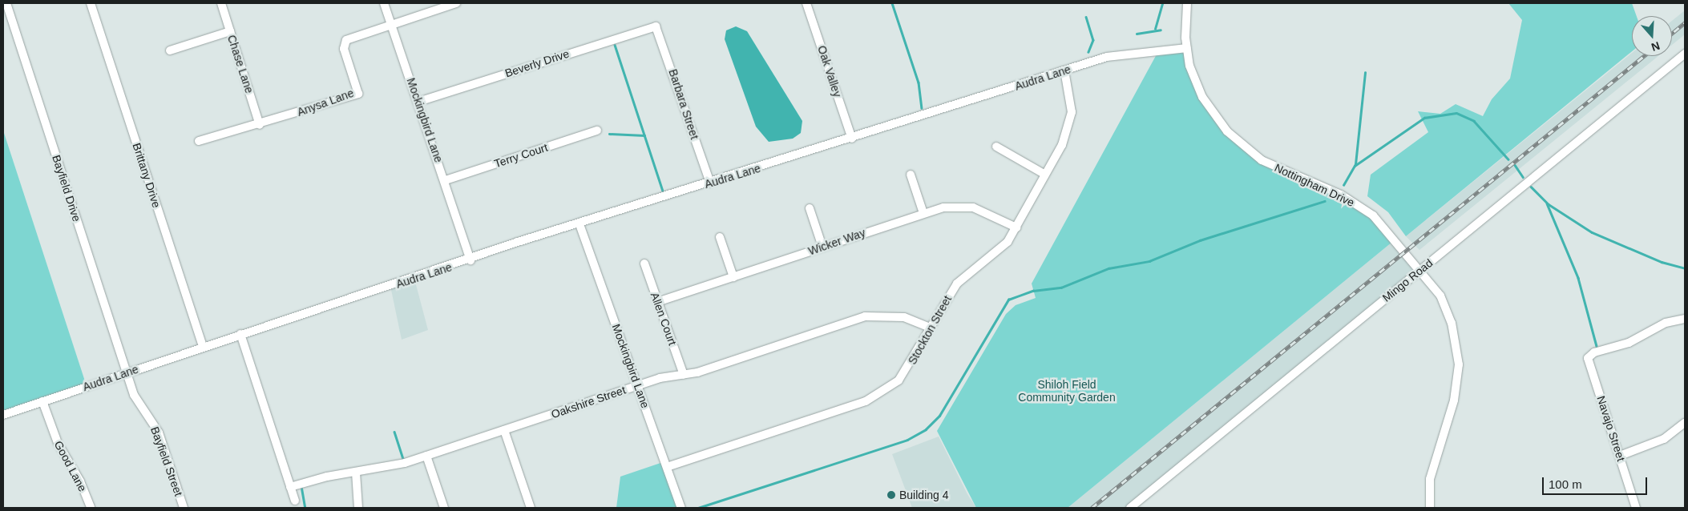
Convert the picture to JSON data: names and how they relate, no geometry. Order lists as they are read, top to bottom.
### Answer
{
  "streets": {
    "street": [
      "Beverly Drive",
      "Chase Lane",
      "Oak Valley",
      "Audra Lane",
      "Anysa Lane",
      "Barbara Street",
      "Mockingbird Lane",
      "Terry Court",
      "Brittany Drive",
      "Nottingham Drive",
      "Bayfield Drive",
      "Wicker Way",
      "Mingo Road",
      "Allen Court",
      "Stockton Street",
      "Oakshire Street",
      "Navajo Street",
      "Bayfield Street",
      "Good Lane"
    ]
  },
  "crossings": [
    ["Beverly Drive", "Barbara Street"],
    ["Beverly Drive", "Mockingbird Lane"],
    ["Chase Lane", "Anysa Lane"],
    ["Oak Valley", "Audra Lane"],
    ["Audra Lane", "Barbara Street"],
    ["Audra Lane", "Mockingbird Lane"],
    ["Audra Lane", "Brittany Drive"],
    ["Audra Lane", "Nottingham Drive"],
    ["Audra Lane", "Bayfield Drive"],
    ["Audra Lane", "Stockton Street"],
    ["Audra Lane", "Bayfield Street"],
    ["Audra Lane", "Good Lane"],
    ["Anysa Lane", "Mockingbird Lane"],
    ["Mockingbird Lane", "Terry Court"],
    ["Mockingbird Lane", "Stockton Street"],
    ["Mockingbird Lane", "Oakshire Street"],
    ["Nottingham Drive", "Mingo Road"],
    ["Bayfield Drive", "Bayfield Street"],
    ["Wicker Way", "Allen Court"],
    ["Wicker Way", "Stockton Street"],
    ["Allen Court", "Oakshire Street"],
    ["Stockton Street", "Oakshire Street"]
  ],
  "parks": ["Shiloh Field Community Garden"],
  "places": ["Building 4"],
  "scale_bar": "100 m",
  "north": "bottom"
}
